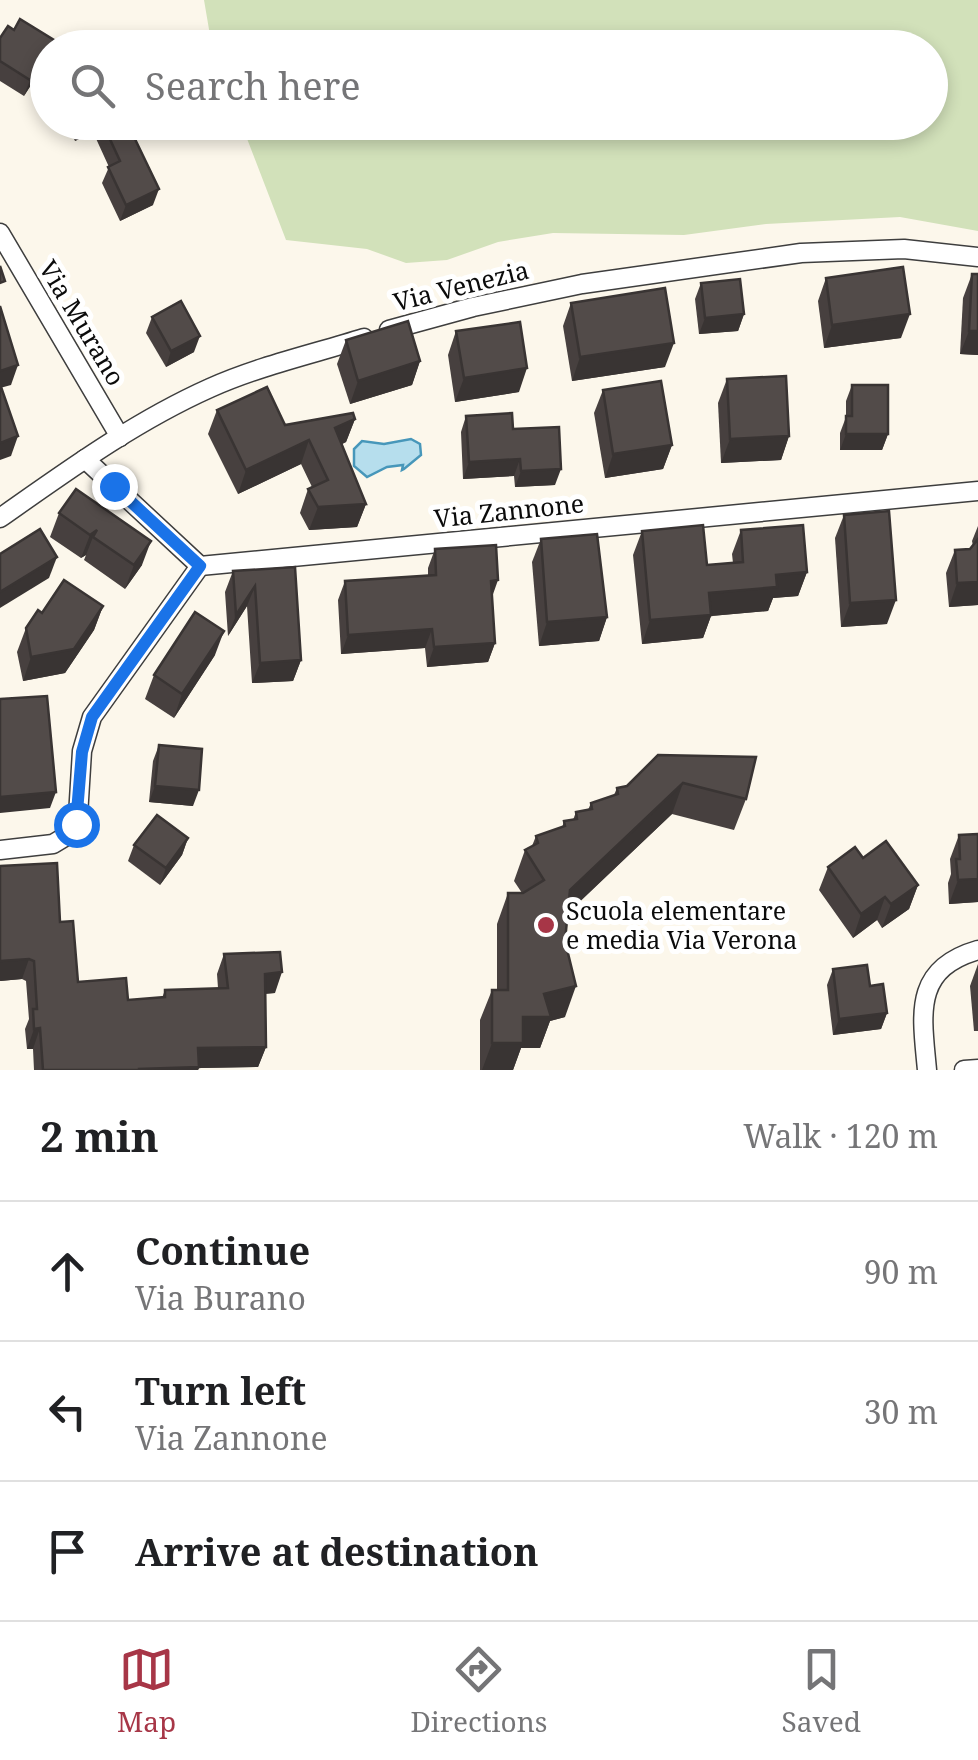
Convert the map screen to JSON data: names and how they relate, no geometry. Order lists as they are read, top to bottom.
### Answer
{
  "streets": {
    "street": ["Via Venezia", "Via Murano", "Via Zannone"]
  },
  "crossings": [
    ["Via Venezia", "Via Murano"]
  ],
  "places": ["Scuola elementare e media Via Verona"],
  "page": {
    "search": "Search here",
    "heading": ["2 min", "Walk · 120 m"],
    "list": [
      ["Continue", "Via Burano", "90 m"],
      ["Turn left", "Via Zannone", "30 m"],
      "Arrive at destination"
    ],
    "nav": ["Map", "Directions", "Saved"]
  }
}
